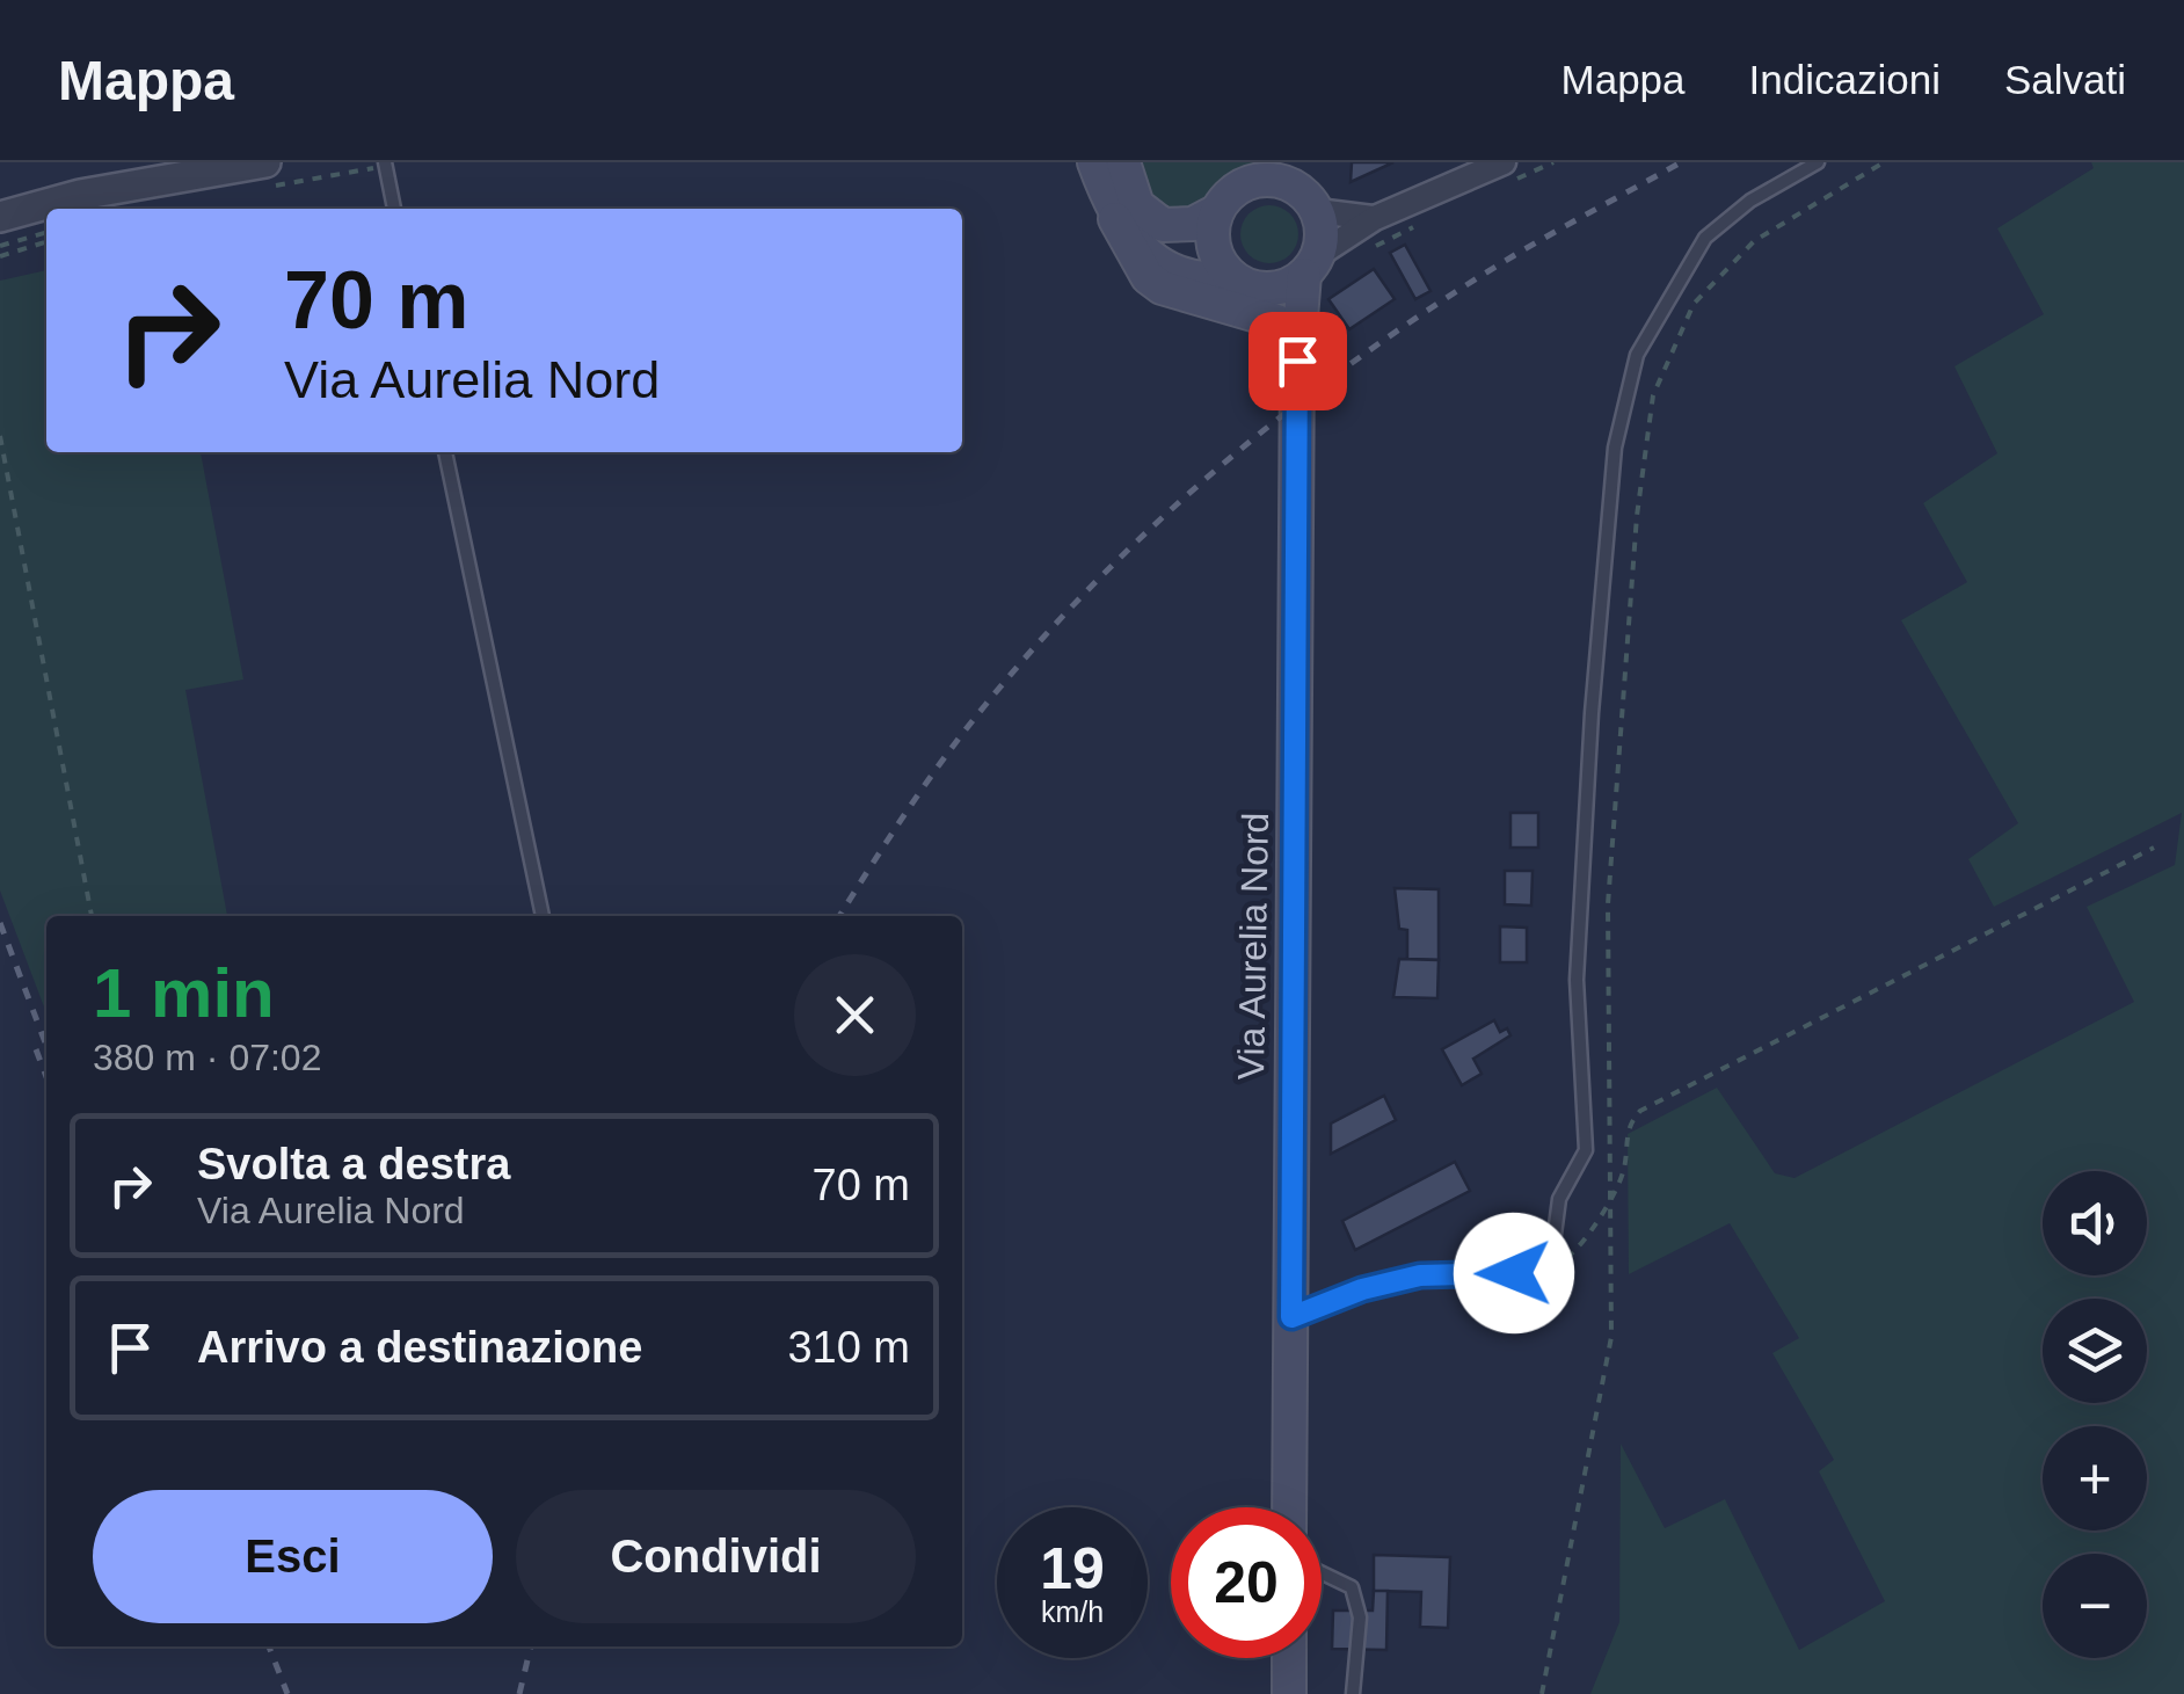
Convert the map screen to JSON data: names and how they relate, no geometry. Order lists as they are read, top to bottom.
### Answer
{
  "streets": {
    "main road": ["Via Aurelia Nord"]
  },
  "page": {
    "header": "Mappa",
    "nav": ["Mappa", "Indicazioni", "Salvati"],
    "turn": ["70 m", "Via Aurelia Nord"],
    "heading": ["1 min", "380 m · 07:02"],
    "list": [
      {
        "name": "Svolta a destra",
        "note": "Via Aurelia Nord",
        "value": "70 m"
      },
      {
        "name": "Arrivo a destinazione",
        "value": "310 m"
      }
    ],
    "map_buttons": ["+", "−"],
    "buttons": ["Esci", "Condividi"],
    "speed": "19 km/h",
    "limit": "20"
  }
}
